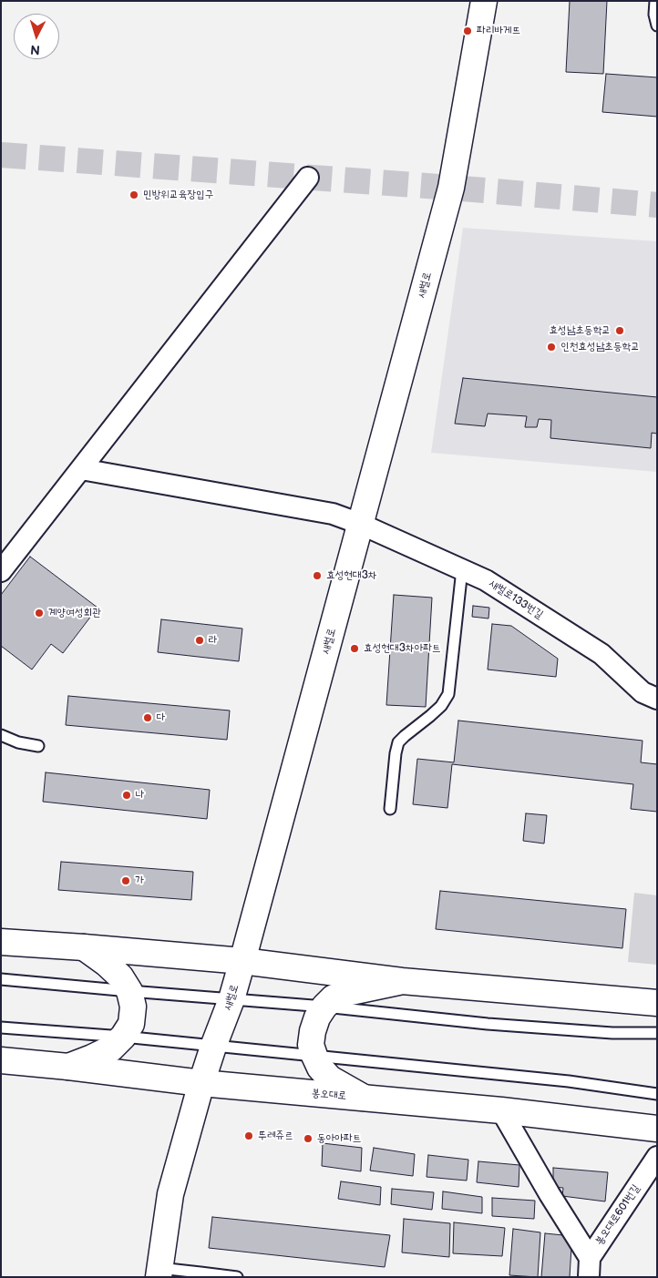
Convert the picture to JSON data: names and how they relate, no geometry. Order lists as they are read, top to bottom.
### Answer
{
  "streets": {
    "street": [
      "새벌로",
      "새벌로133번길",
      "봉오대로",
      "봉오대로601번길"
    ]
  },
  "crossings": [
    ["새벌로", "새벌로133번길"],
    ["새벌로", "봉오대로"]
  ],
  "places": [
    "파리바게뜨",
    "민방위교육장입구",
    "효성남초등학교",
    "인천효성남초등학교",
    "효성현대3차",
    "계양여성회관",
    "라",
    "효성현대3차아파트",
    "다",
    "나",
    "가",
    "뚜레쥬르",
    "동아아파트"
  ],
  "north": "bottom"
}
